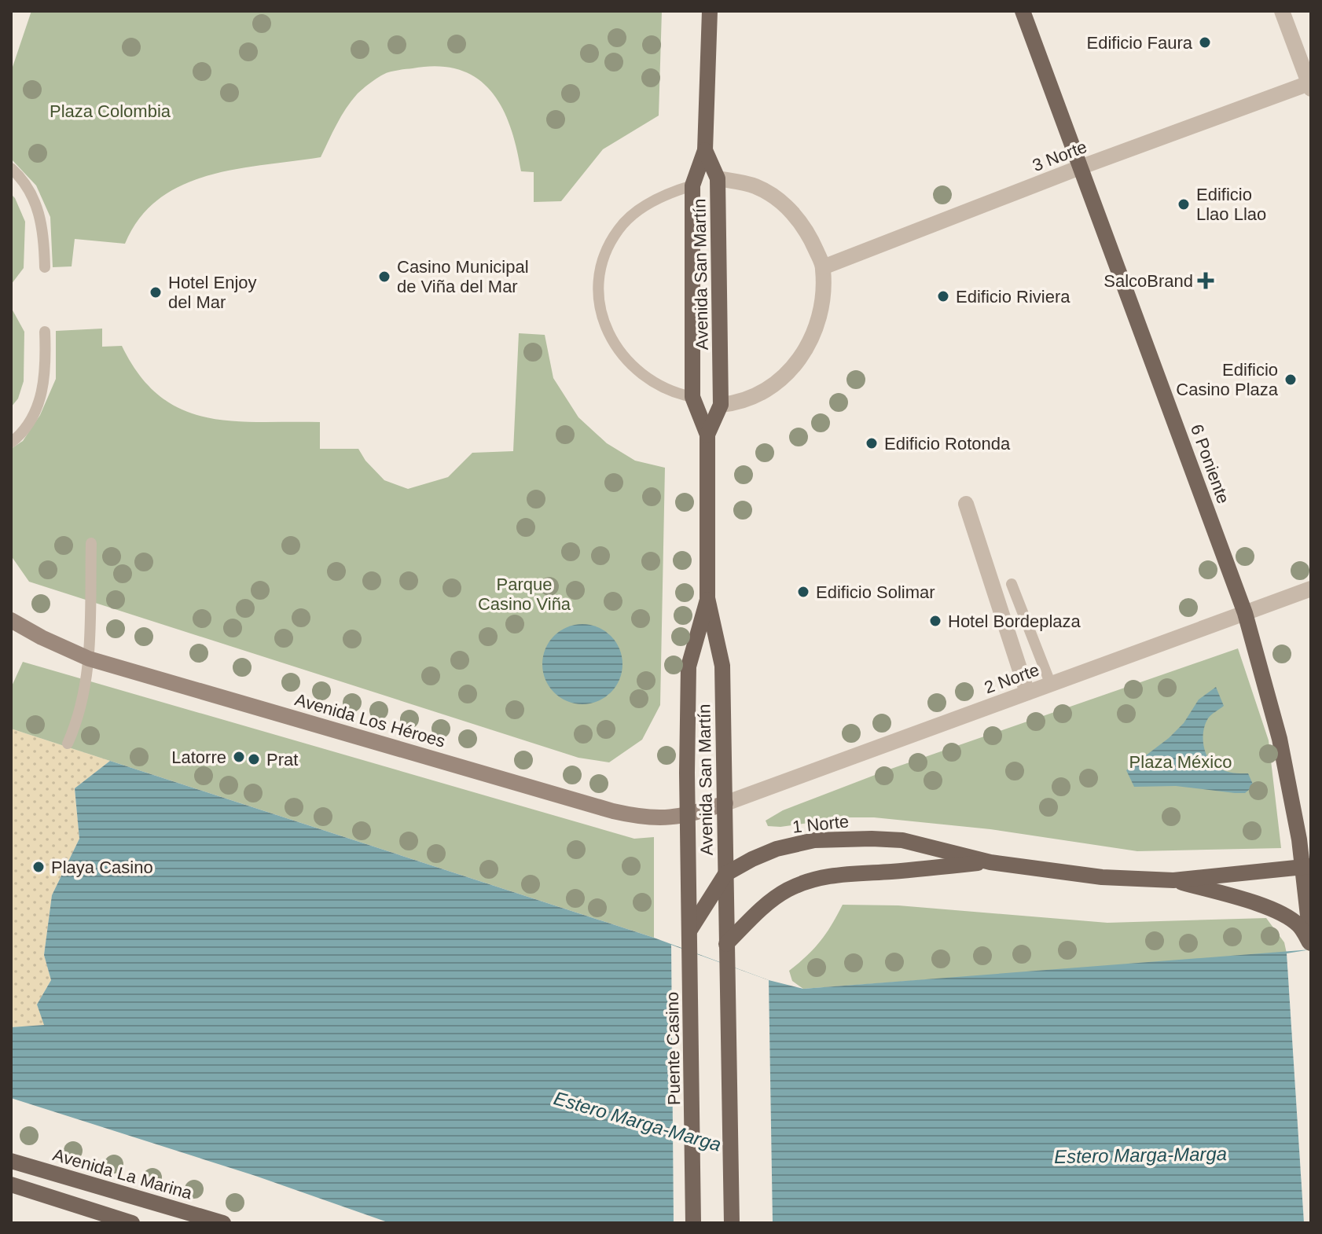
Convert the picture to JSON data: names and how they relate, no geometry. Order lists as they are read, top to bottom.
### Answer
{
  "streets": {
    "main road": [
      "Avenida San Martín",
      "6 Poniente",
      "1 Norte",
      "Puente Casino",
      "Avenida La Marina"
    ],
    "street": ["3 Norte", "2 Norte", "Avenida Los Héroes"]
  },
  "crossings": [
    ["3 Norte", "6 Poniente"],
    ["Avenida San Martín", "2 Norte"],
    ["Avenida San Martín", "Avenida Los Héroes"],
    ["Avenida San Martín", "1 Norte"],
    ["Avenida San Martín", "Puente Casino"],
    ["6 Poniente", "2 Norte"],
    ["6 Poniente", "1 Norte"],
    ["2 Norte", "Avenida Los Héroes"]
  ],
  "water": ["Estero Marga-Marga"],
  "parks": ["Plaza Colombia", "Parque Casino Viña", "Plaza México"],
  "places": {
    "other": [
      "Edificio Faura",
      "Edificio Llao Llao",
      "Casino Municipal de Viña del Mar",
      "Hotel Enjoy del Mar",
      "Edificio Riviera",
      "Edificio Casino Plaza",
      "Edificio Rotonda",
      "Edificio Solimar",
      "Hotel Bordeplaza",
      "Latorre",
      "Prat",
      "Playa Casino"
    ],
    "health": ["SalcoBrand"]
  }
}
